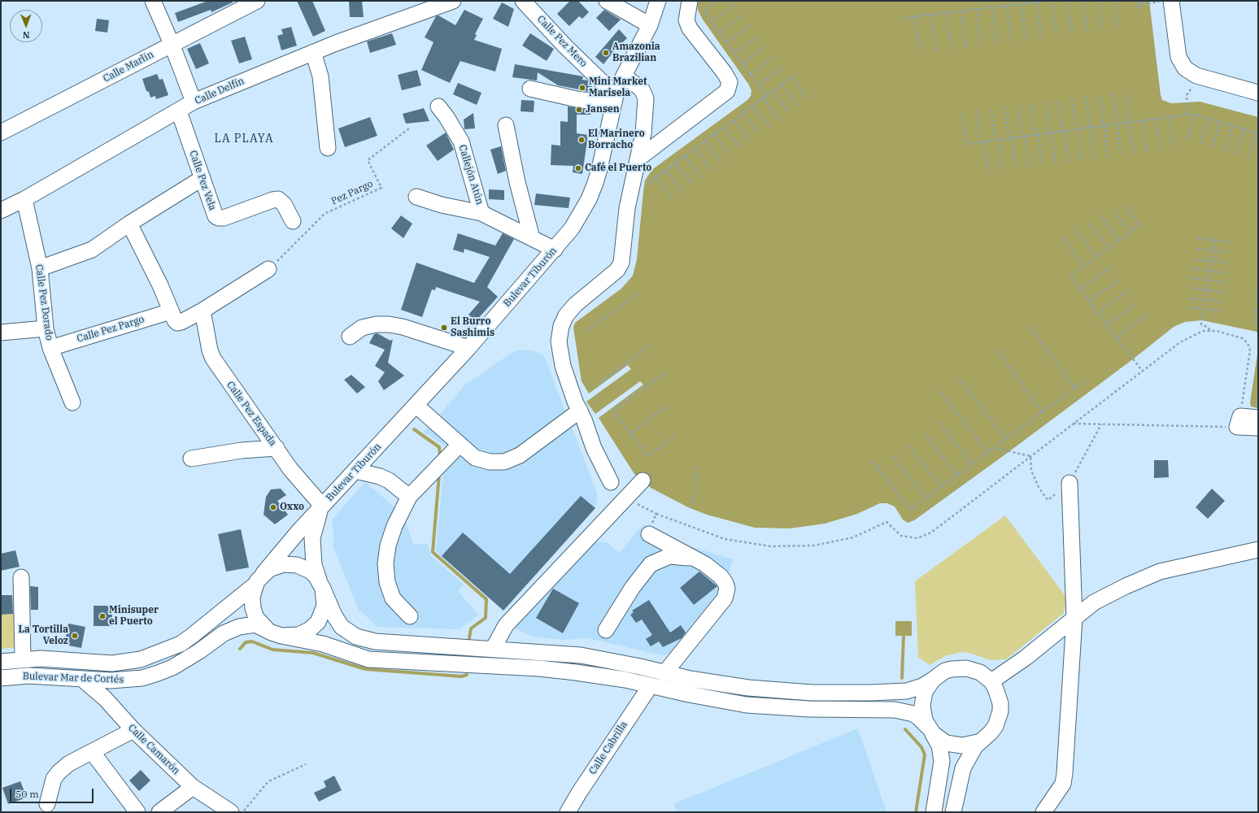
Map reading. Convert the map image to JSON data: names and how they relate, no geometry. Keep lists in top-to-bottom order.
{
  "streets": {
    "street": [
      "Calle Pez Mero",
      "Calle Marlin",
      "Calle Delfín",
      "Callejón Atún",
      "Calle Pez Vela",
      "Bulevar Tiburón",
      "Calle Pez Dorado",
      "Calle Pez Pargo",
      "Calle Pez Espada",
      "Bulevar Mar de Cortés",
      "Calle Cabrilla",
      "Calle Camarón"
    ],
    "path": ["Pez Pargo"]
  },
  "crossings": [
    ["Calle Pez Mero", "Bulevar Tiburón"],
    ["Calle Delfín", "Calle Pez Vela"],
    ["Calle Delfín", "Calle Pez Dorado"],
    ["Callejón Atún", "Bulevar Tiburón"],
    ["Pez Pargo", "Calle Pez Pargo"],
    ["Bulevar Tiburón", "Calle Pez Espada"],
    ["Bulevar Tiburón", "Bulevar Mar de Cortés"],
    ["Calle Pez Dorado", "Calle Pez Pargo"],
    ["Calle Pez Pargo", "Calle Pez Espada"],
    ["Bulevar Mar de Cortés", "Calle Camarón"]
  ],
  "districts": ["LA PLAYA"],
  "places": [
    "Amazonia Brazilian",
    "Mini Market Marisela",
    "Jansen",
    "El Marinero Borracho",
    "Café el Puerto",
    "El Burro Sashimis",
    "Oxxo",
    "Minisuper el Puerto",
    "La Tortilla Veloz"
  ],
  "scale_bar": "50 m",
  "north": "bottom"
}
